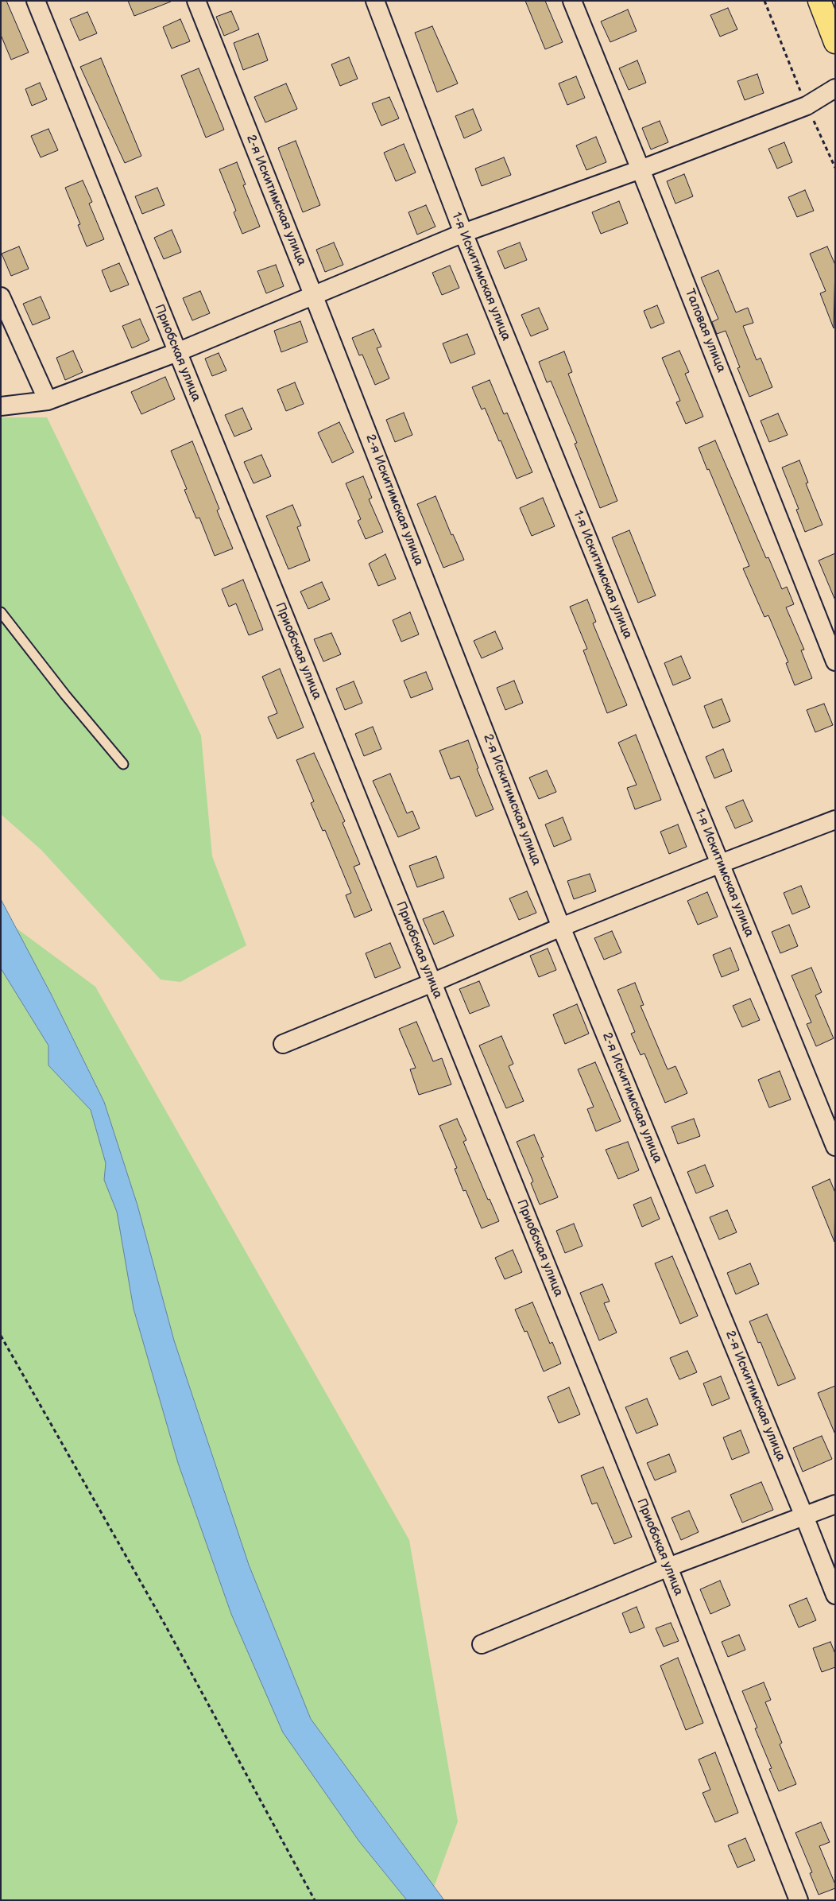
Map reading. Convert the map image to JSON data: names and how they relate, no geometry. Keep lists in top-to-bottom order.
{
  "streets": {
    "street": [
      "2-я Искитимская улица",
      "1-я Искитимская улица",
      "Таловая улица",
      "Приобская улица"
    ]
  }
}
